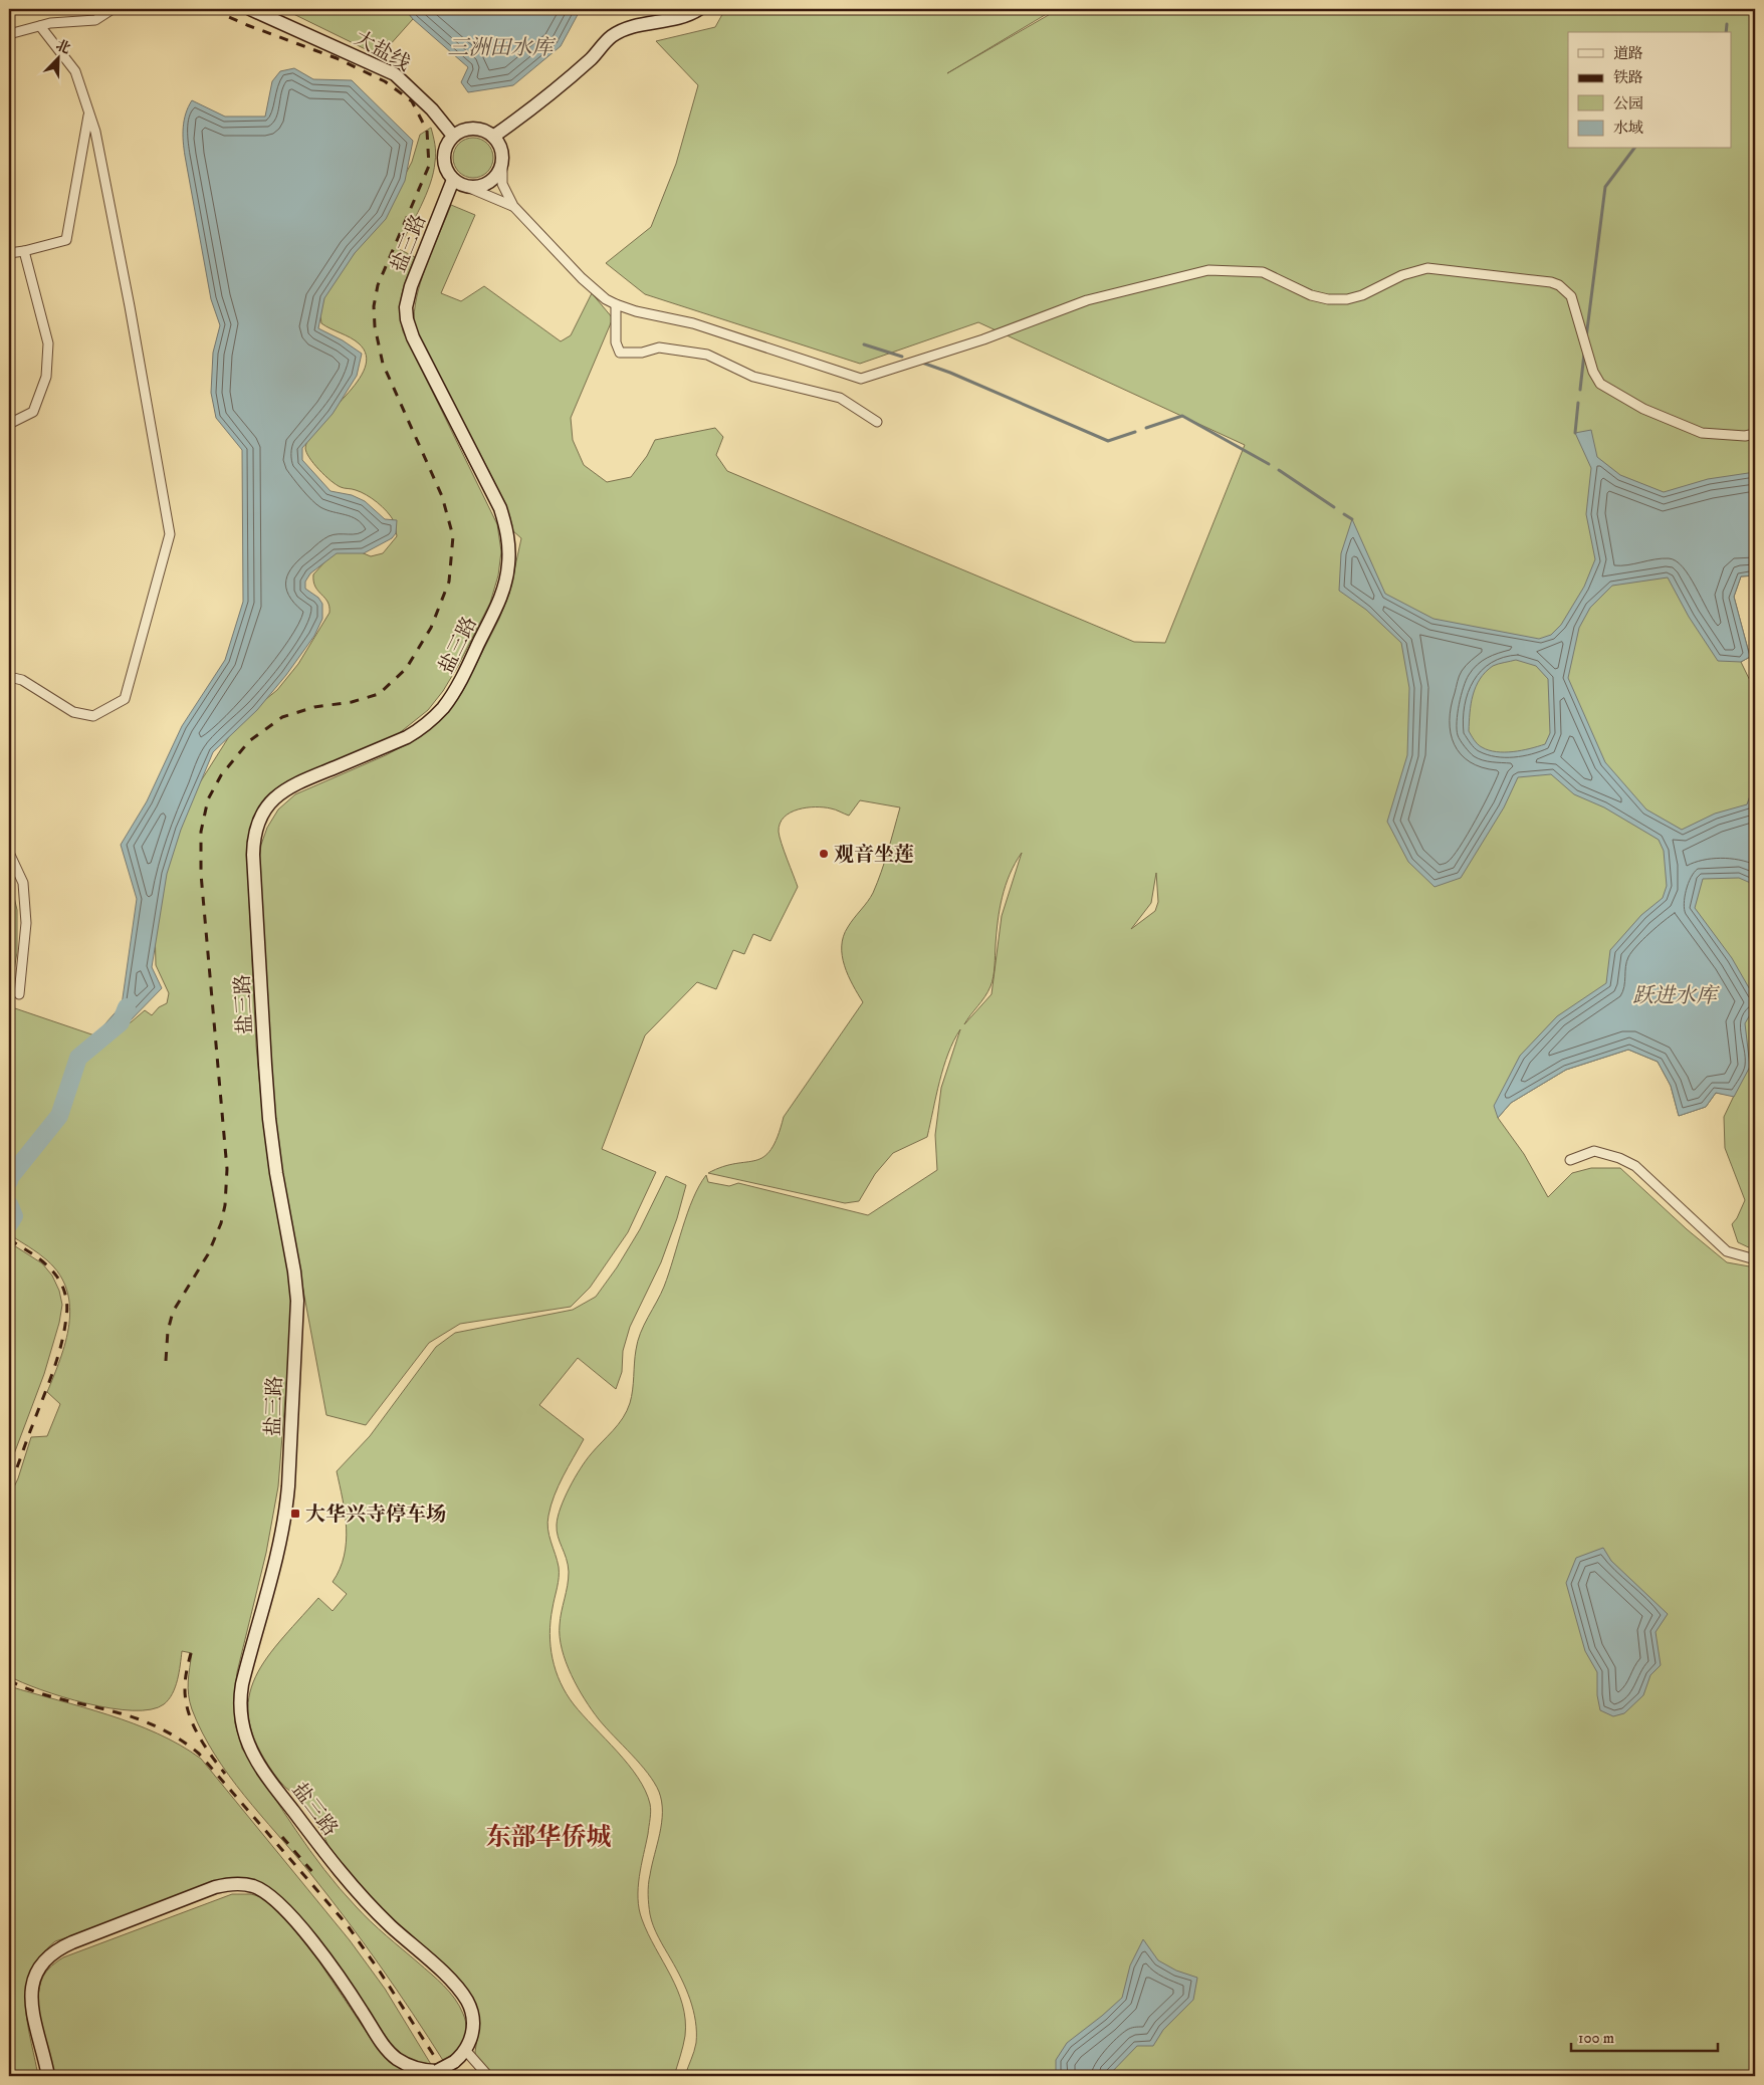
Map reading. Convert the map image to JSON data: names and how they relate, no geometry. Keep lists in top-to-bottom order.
{
  "streets": {
    "main road": ["大盐线", "盐三路"]
  },
  "crossings": [
    ["大盐线", "盐三路"]
  ],
  "districts": ["东部华侨城"],
  "water": ["三洲田水库", "跃进水库"],
  "places": {
    "other": ["观音坐莲"],
    "transit": ["大华兴寺停车场"]
  },
  "legend": [
    "道路",
    "铁路",
    "公园",
    "水域"
  ],
  "scale_bar": "100 m",
  "north": "top right"
}
